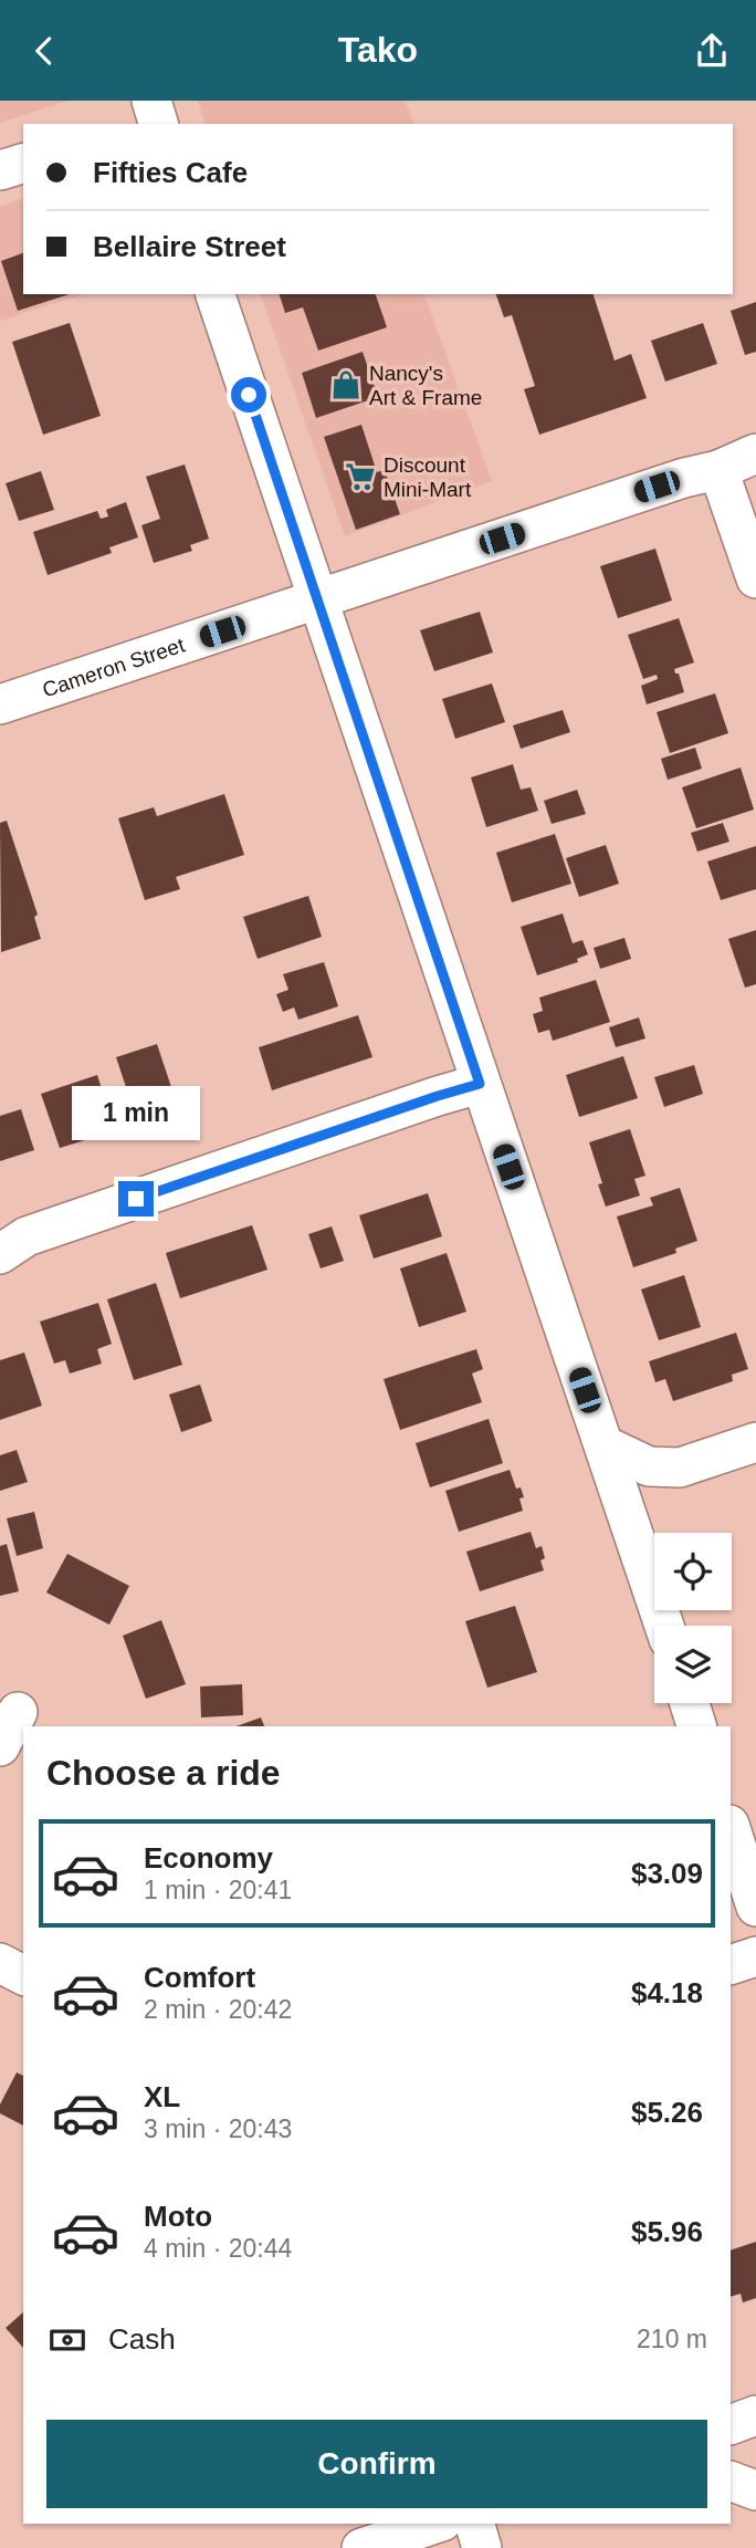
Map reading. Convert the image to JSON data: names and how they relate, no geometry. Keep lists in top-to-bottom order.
{
  "streets": {
    "street": ["Cameron Street"]
  },
  "places": {
    "shop": ["Nancy's Art & Frame"],
    "supermarket": ["Discount Mini-Mart"]
  },
  "page": {
    "header": "Tako",
    "banner": ["Fifties Cafe", "Bellaire Street"],
    "bubble": "1 min",
    "heading": "Choose a ride",
    "list": [
      {
        "name": "Economy",
        "note": "1 min · 20:41",
        "value": "$3.09"
      },
      {
        "name": "Comfort",
        "note": "2 min · 20:42",
        "value": "$4.18"
      },
      {
        "name": "XL",
        "note": "3 min · 20:43",
        "value": "$5.26"
      },
      {
        "name": "Moto",
        "note": "4 min · 20:44",
        "value": "$5.96"
      }
    ],
    "pay": ["Cash", "210 m"],
    "buttons": "Confirm"
  }
}
